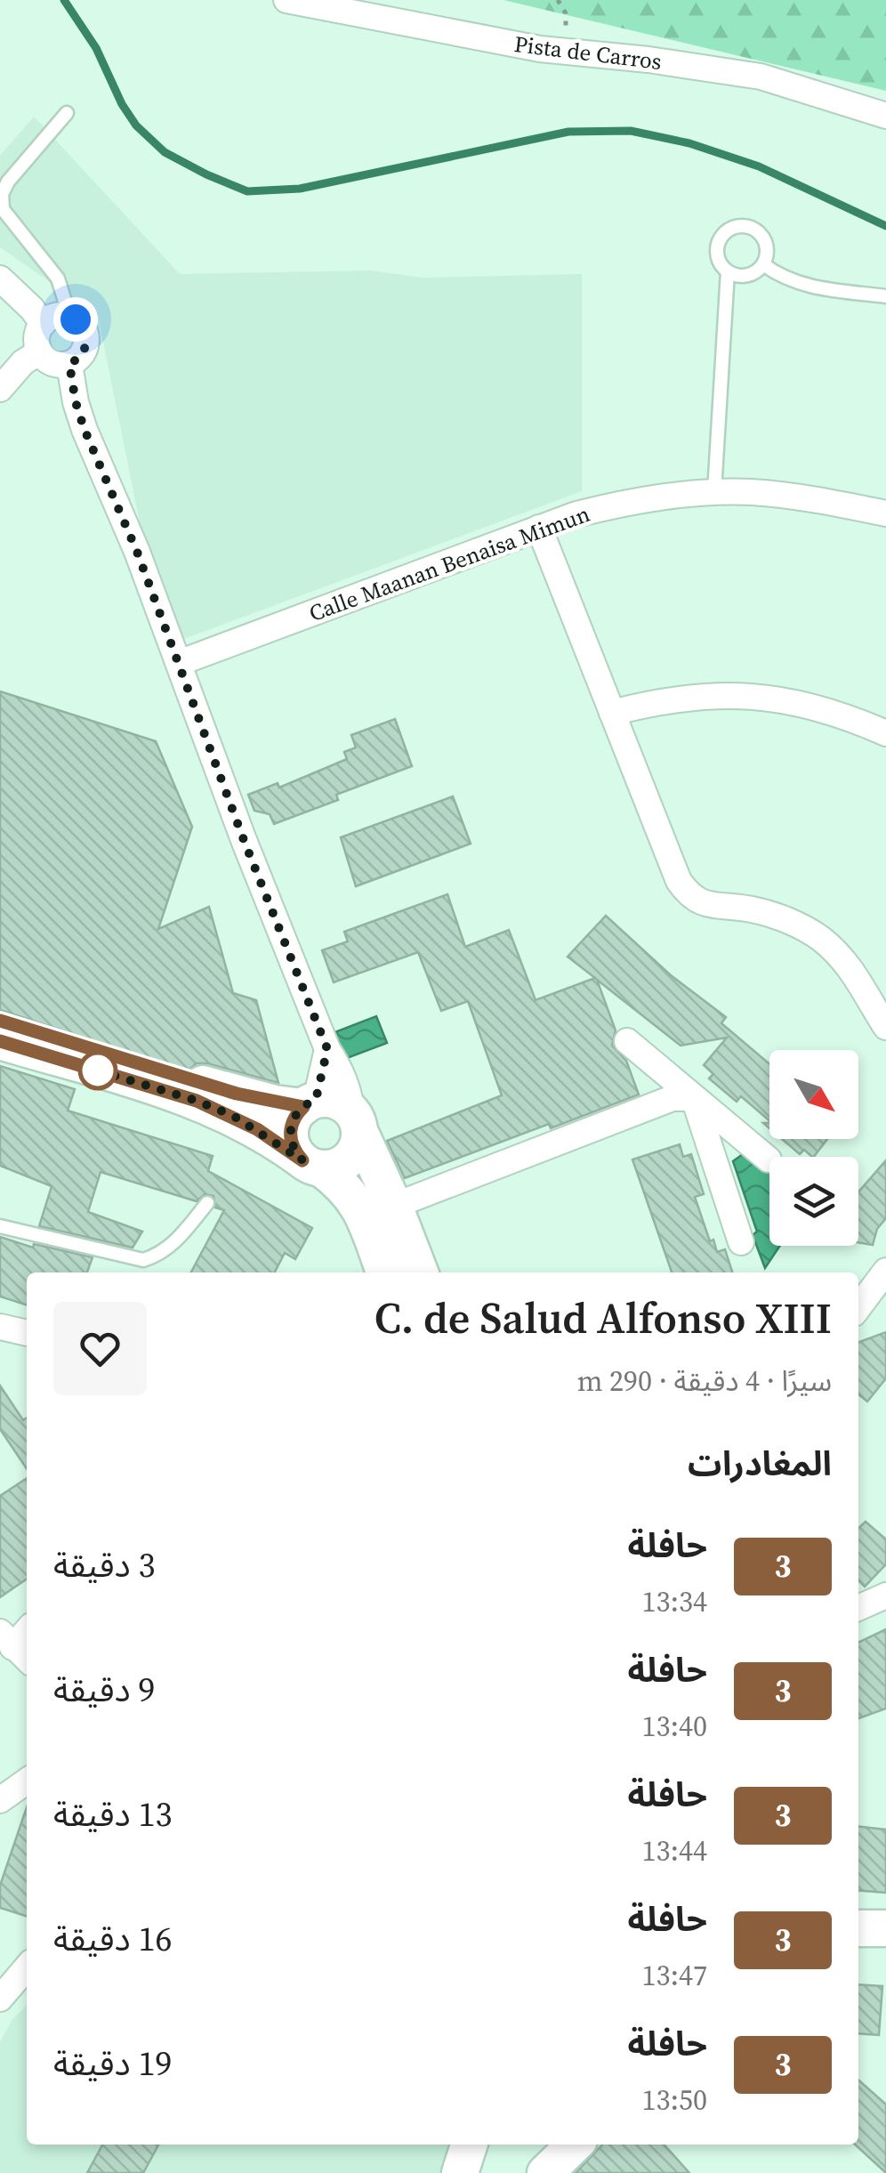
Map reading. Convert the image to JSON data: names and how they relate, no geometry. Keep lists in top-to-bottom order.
{
  "streets": {
    "street": ["Pista de Carros", "Calle Maanan Benaisa Mimun"]
  },
  "lines": ["bus line 3"],
  "north": "bottom right",
  "page": {
    "heading": [
      ["C. de Salud Alfonso XIII", "سيرًا · 4 دقيقة · 290 m"],
      "المغادرات"
    ],
    "list": [
      {
        "mark": "3",
        "name": "حافلة",
        "note": "13:34",
        "value": "3 دقيقة"
      },
      {
        "mark": "3",
        "name": "حافلة",
        "note": "13:40",
        "value": "9 دقيقة"
      },
      {
        "mark": "3",
        "name": "حافلة",
        "note": "13:44",
        "value": "13 دقيقة"
      },
      {
        "mark": "3",
        "name": "حافلة",
        "note": "13:47",
        "value": "16 دقيقة"
      },
      {
        "mark": "3",
        "name": "حافلة",
        "note": "13:50",
        "value": "19 دقيقة"
      }
    ]
  }
}
